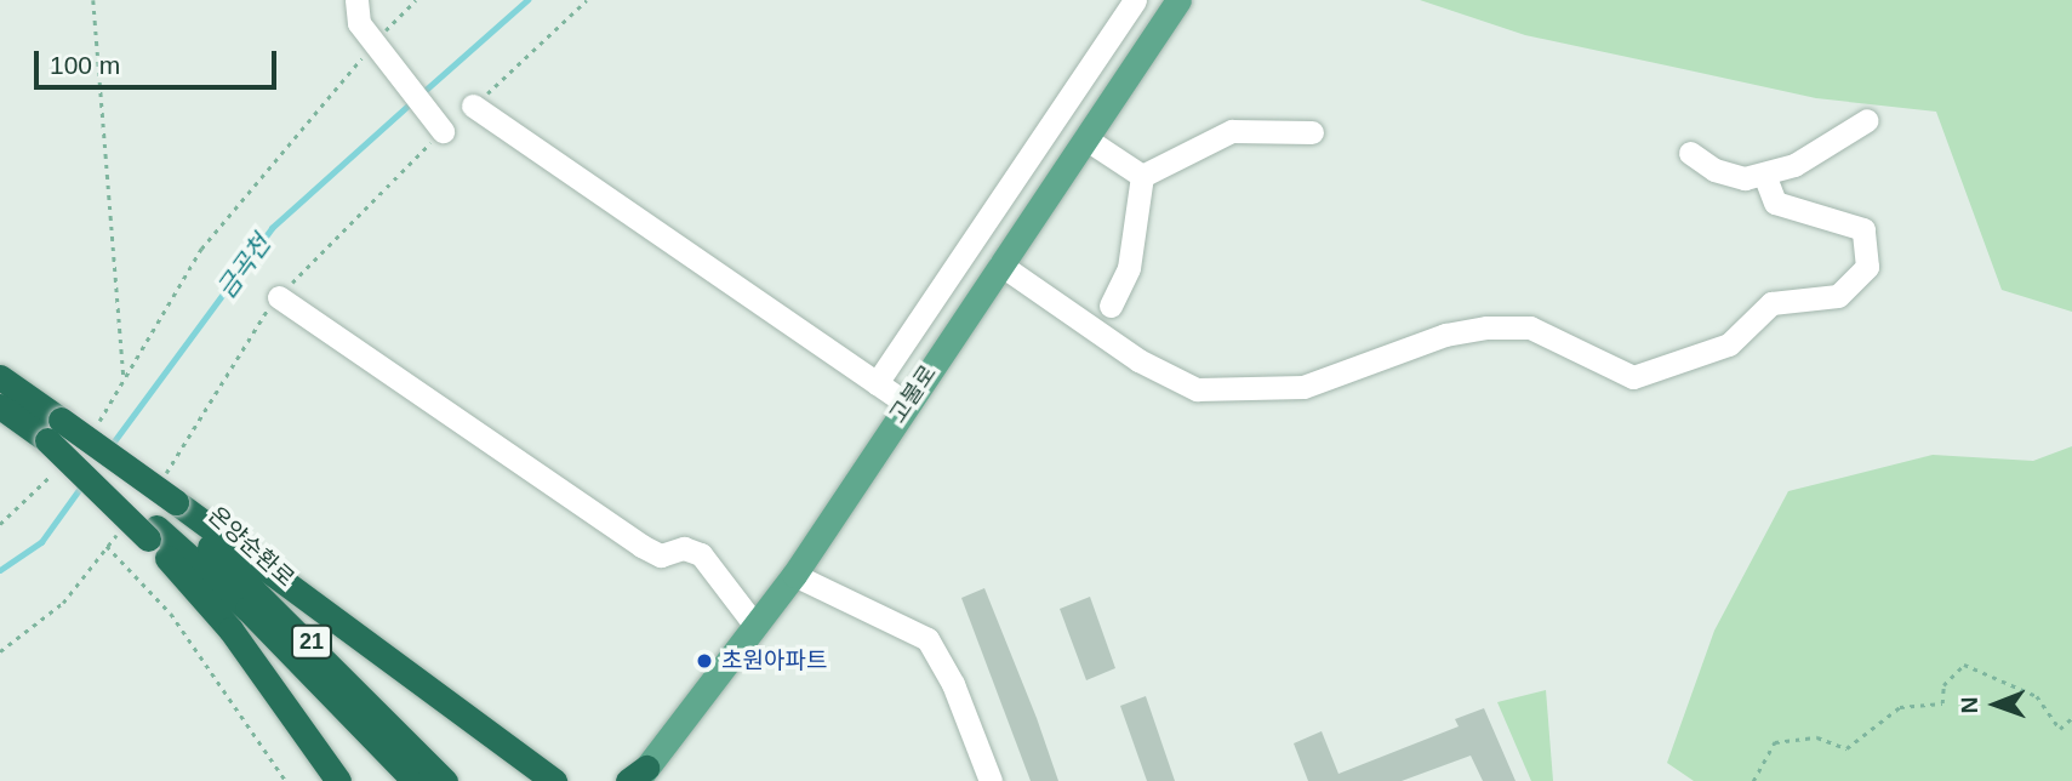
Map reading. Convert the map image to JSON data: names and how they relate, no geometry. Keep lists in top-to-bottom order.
{
  "streets": {
    "highway": ["온양순환로", "21"],
    "main road": ["고불로"]
  },
  "water": ["금곡천"],
  "places": ["초원아파트"],
  "scale_bar": "100 m",
  "north": "left"
}
